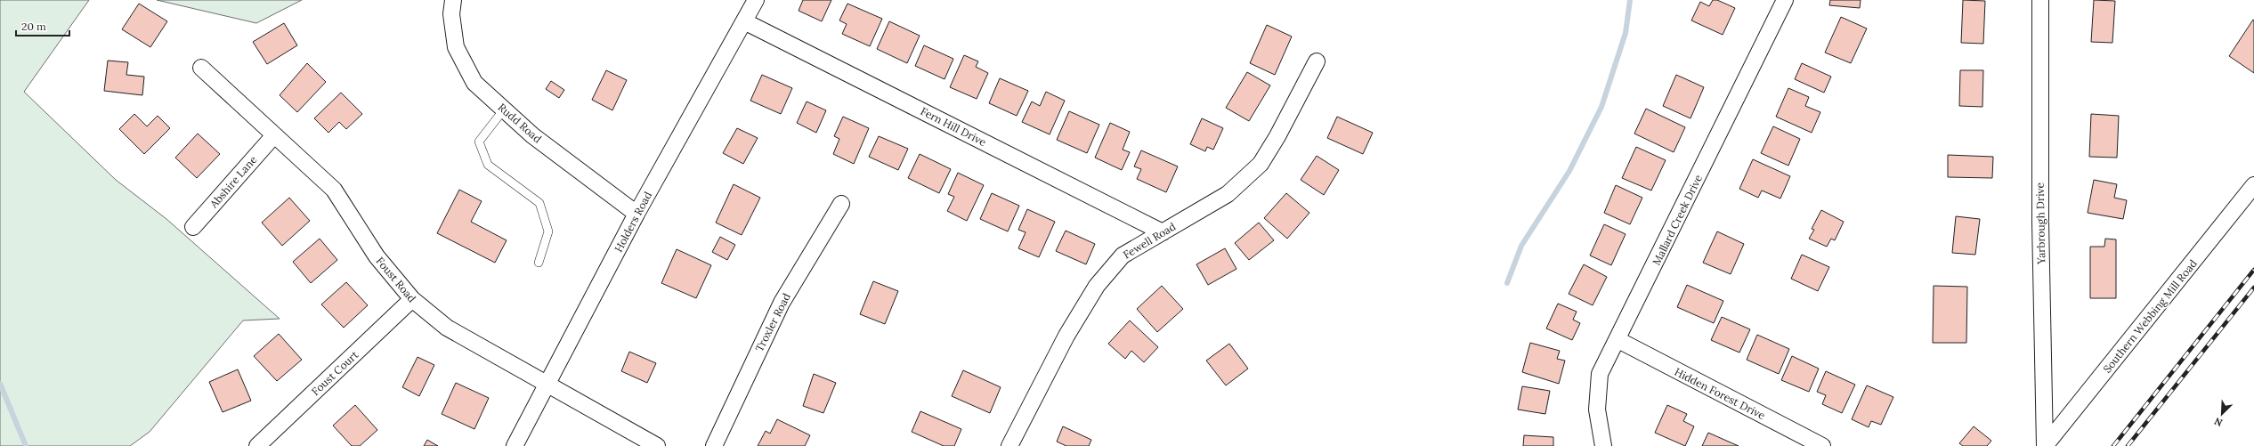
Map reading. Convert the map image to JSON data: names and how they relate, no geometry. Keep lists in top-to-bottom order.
{
  "streets": {
    "street": [
      "Rudd Road",
      "Fern Hill Drive",
      "Abshire Lane",
      "Mallard Creek Drive",
      "Holders Road",
      "Yarbrough Drive",
      "Fewell Road",
      "Foust Road",
      "Southern Webbing Mill Road",
      "Troxler Road",
      "Foust Court",
      "Hidden Forest Drive"
    ]
  },
  "crossings": [
    ["Rudd Road", "Holders Road"],
    ["Fern Hill Drive", "Holders Road"],
    ["Fern Hill Drive", "Fewell Road"],
    ["Abshire Lane", "Foust Road"],
    ["Mallard Creek Drive", "Hidden Forest Drive"],
    ["Holders Road", "Foust Road"],
    ["Yarbrough Drive", "Southern Webbing Mill Road"],
    ["Foust Road", "Foust Court"]
  ],
  "scale_bar": "20 m",
  "north": "bottom left"
}
